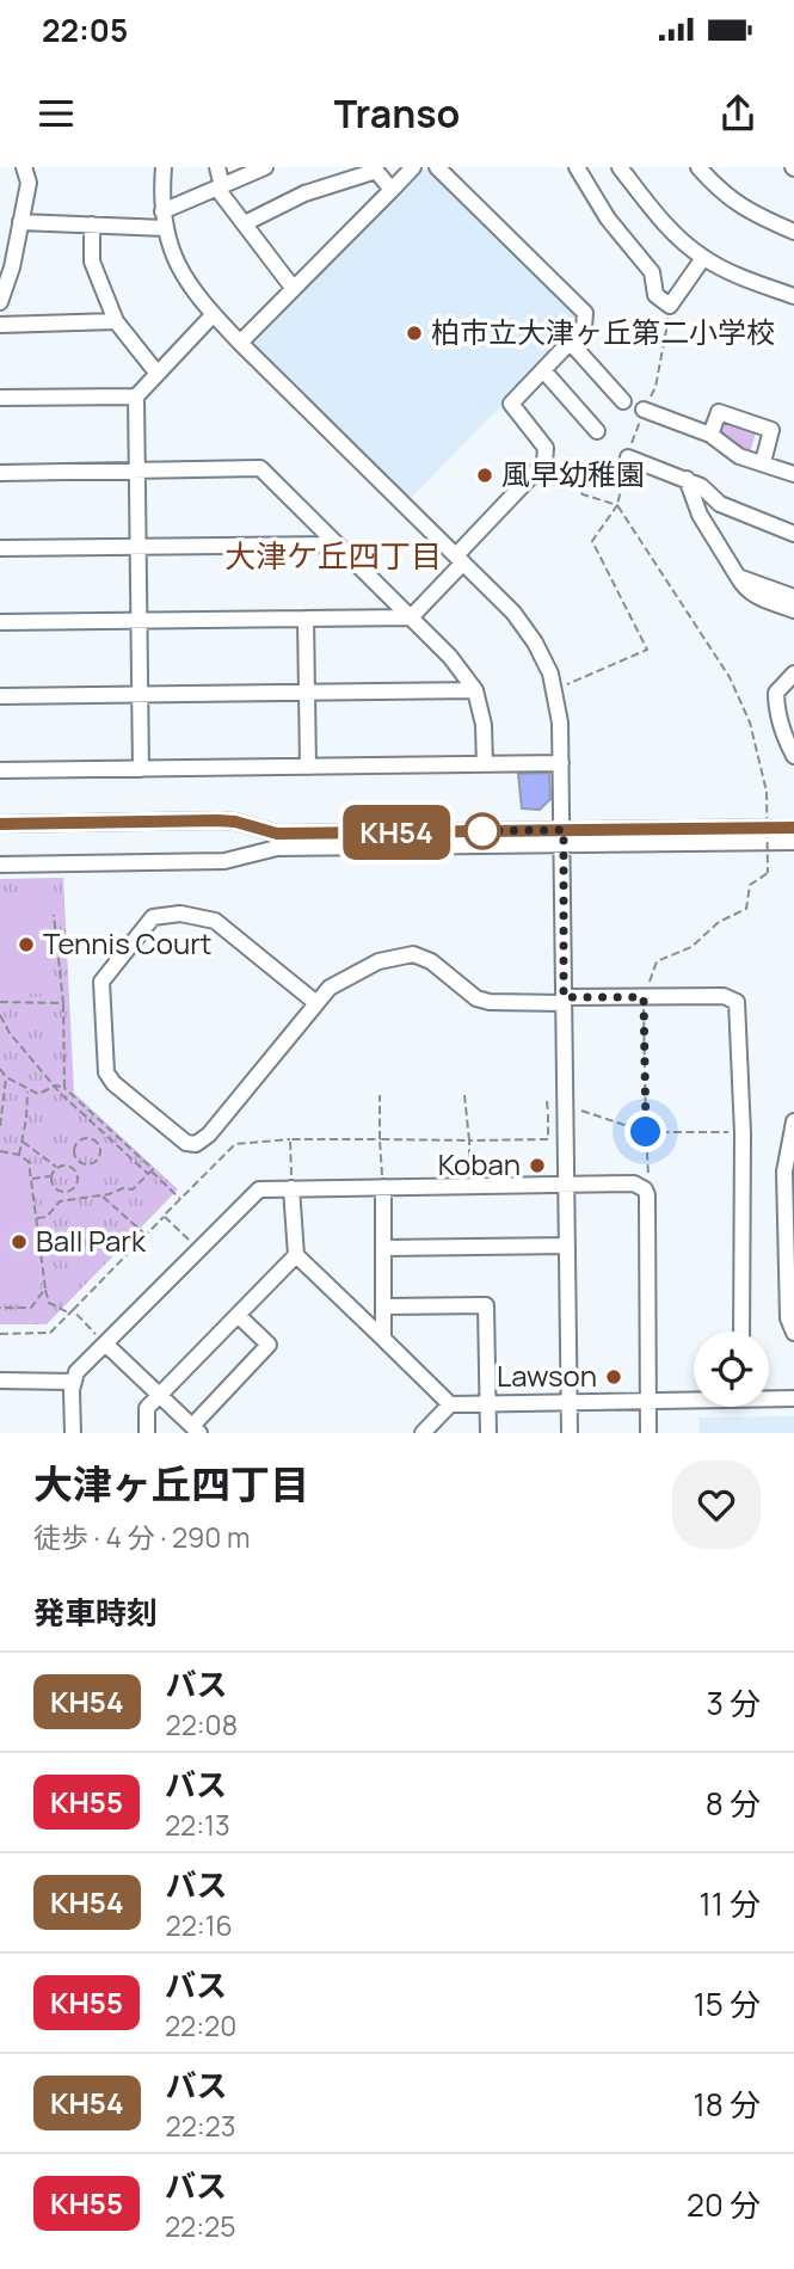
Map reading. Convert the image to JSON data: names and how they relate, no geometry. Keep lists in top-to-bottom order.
{
  "districts": ["大津ケ丘四丁目"],
  "places": [
    "柏市立大津ヶ丘第二小学校",
    "風早幼稚園",
    "Tennis Court",
    "Koban",
    "Ball Park",
    "Lawson"
  ],
  "lines": ["bus line KH54"],
  "page": {
    "status": "22:05",
    "header": "Transo",
    "on_map": "KH54",
    "heading": [
      ["大津ヶ丘四丁目", "徒歩 · 4 分 · 290 m"],
      "発車時刻"
    ],
    "list": [
      {
        "mark": "KH54",
        "name": "バス",
        "note": "22:08",
        "value": "3 分"
      },
      {
        "mark": "KH55",
        "name": "バス",
        "note": "22:13",
        "value": "8 分"
      },
      {
        "mark": "KH54",
        "name": "バス",
        "note": "22:16",
        "value": "11 分"
      },
      {
        "mark": "KH55",
        "name": "バス",
        "note": "22:20",
        "value": "15 分"
      },
      {
        "mark": "KH54",
        "name": "バス",
        "note": "22:23",
        "value": "18 分"
      },
      {
        "mark": "KH55",
        "name": "バス",
        "note": "22:25",
        "value": "20 分"
      }
    ]
  }
}
